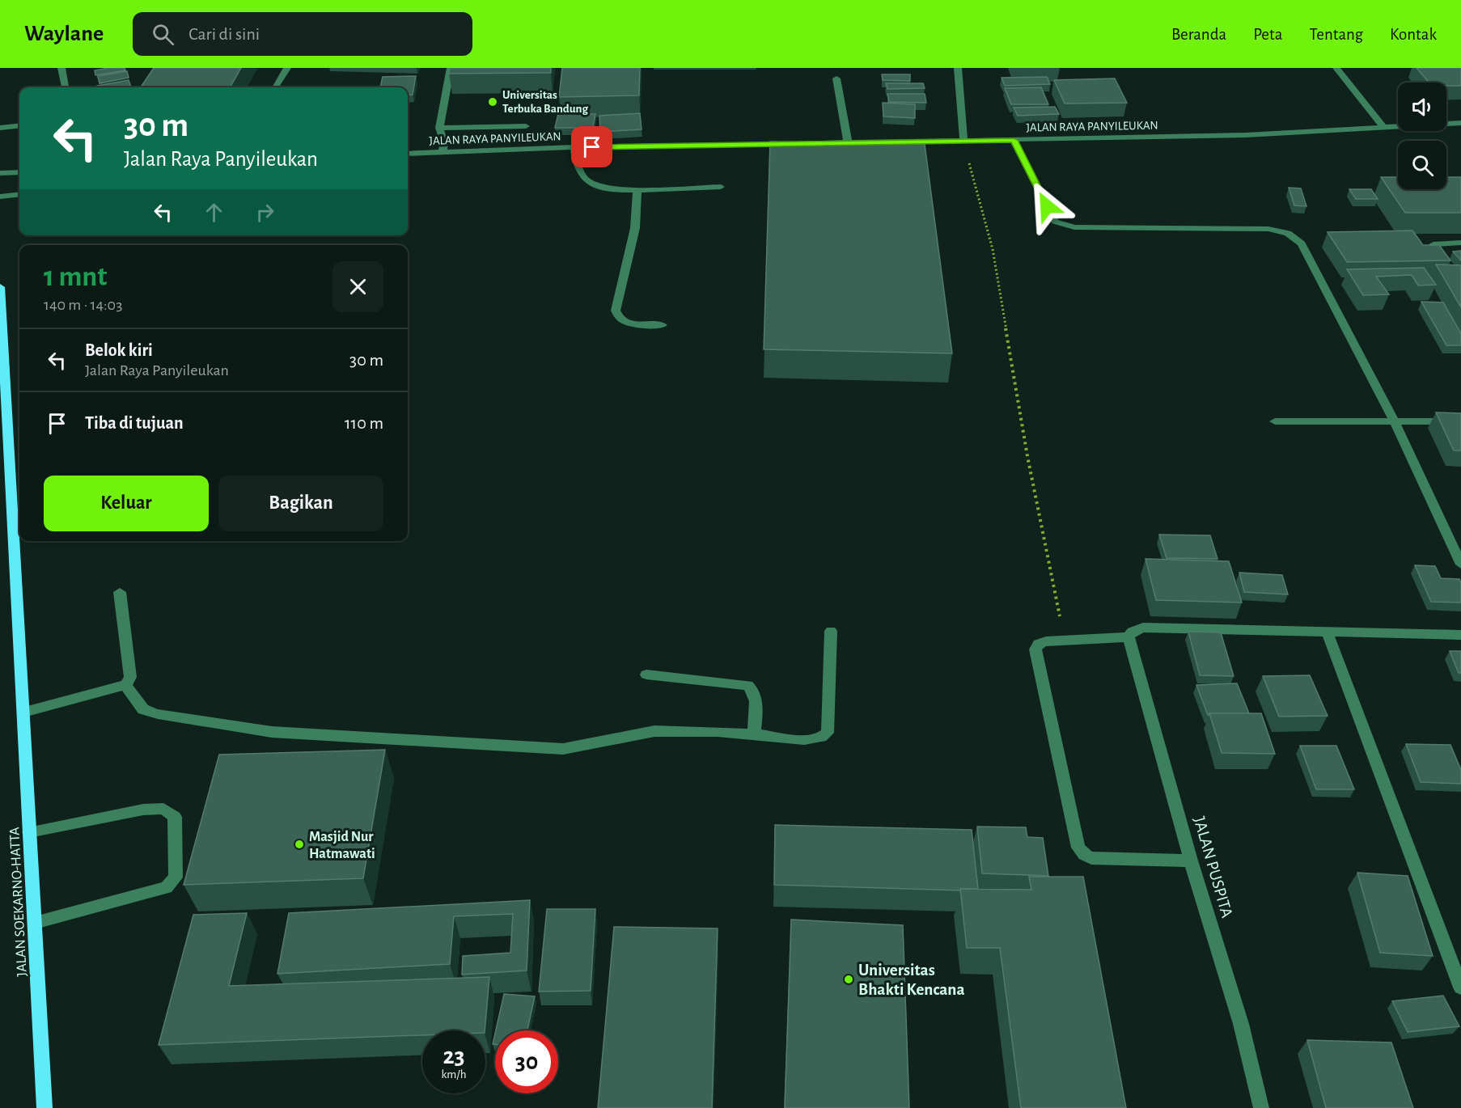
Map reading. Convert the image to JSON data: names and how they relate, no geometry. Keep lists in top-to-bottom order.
{
  "streets": {
    "main road": ["JALAN SOEKARNO-HATTA"],
    "street": ["JALAN RAYA PANYILEUKAN", "JALAN PUSPITA"]
  },
  "places": ["Universitas Terbuka Bandung", "Masjid Nur Hatmawati", "Universitas Bhakti Kencana"],
  "page": {
    "header": "Waylane",
    "search": "Cari di sini",
    "nav": [
      "Beranda",
      "Peta",
      "Tentang",
      "Kontak"
    ],
    "turn": ["30 m", "Jalan Raya Panyileukan"],
    "heading": ["1 mnt", "140 m · 14:03"],
    "list": [
      {
        "name": "Belok kiri",
        "note": "Jalan Raya Panyileukan",
        "value": "30 m"
      },
      {
        "name": "Tiba di tujuan",
        "value": "110 m"
      }
    ],
    "buttons": ["Keluar", "Bagikan"],
    "speed": "23 km/h",
    "limit": "30"
  }
}
